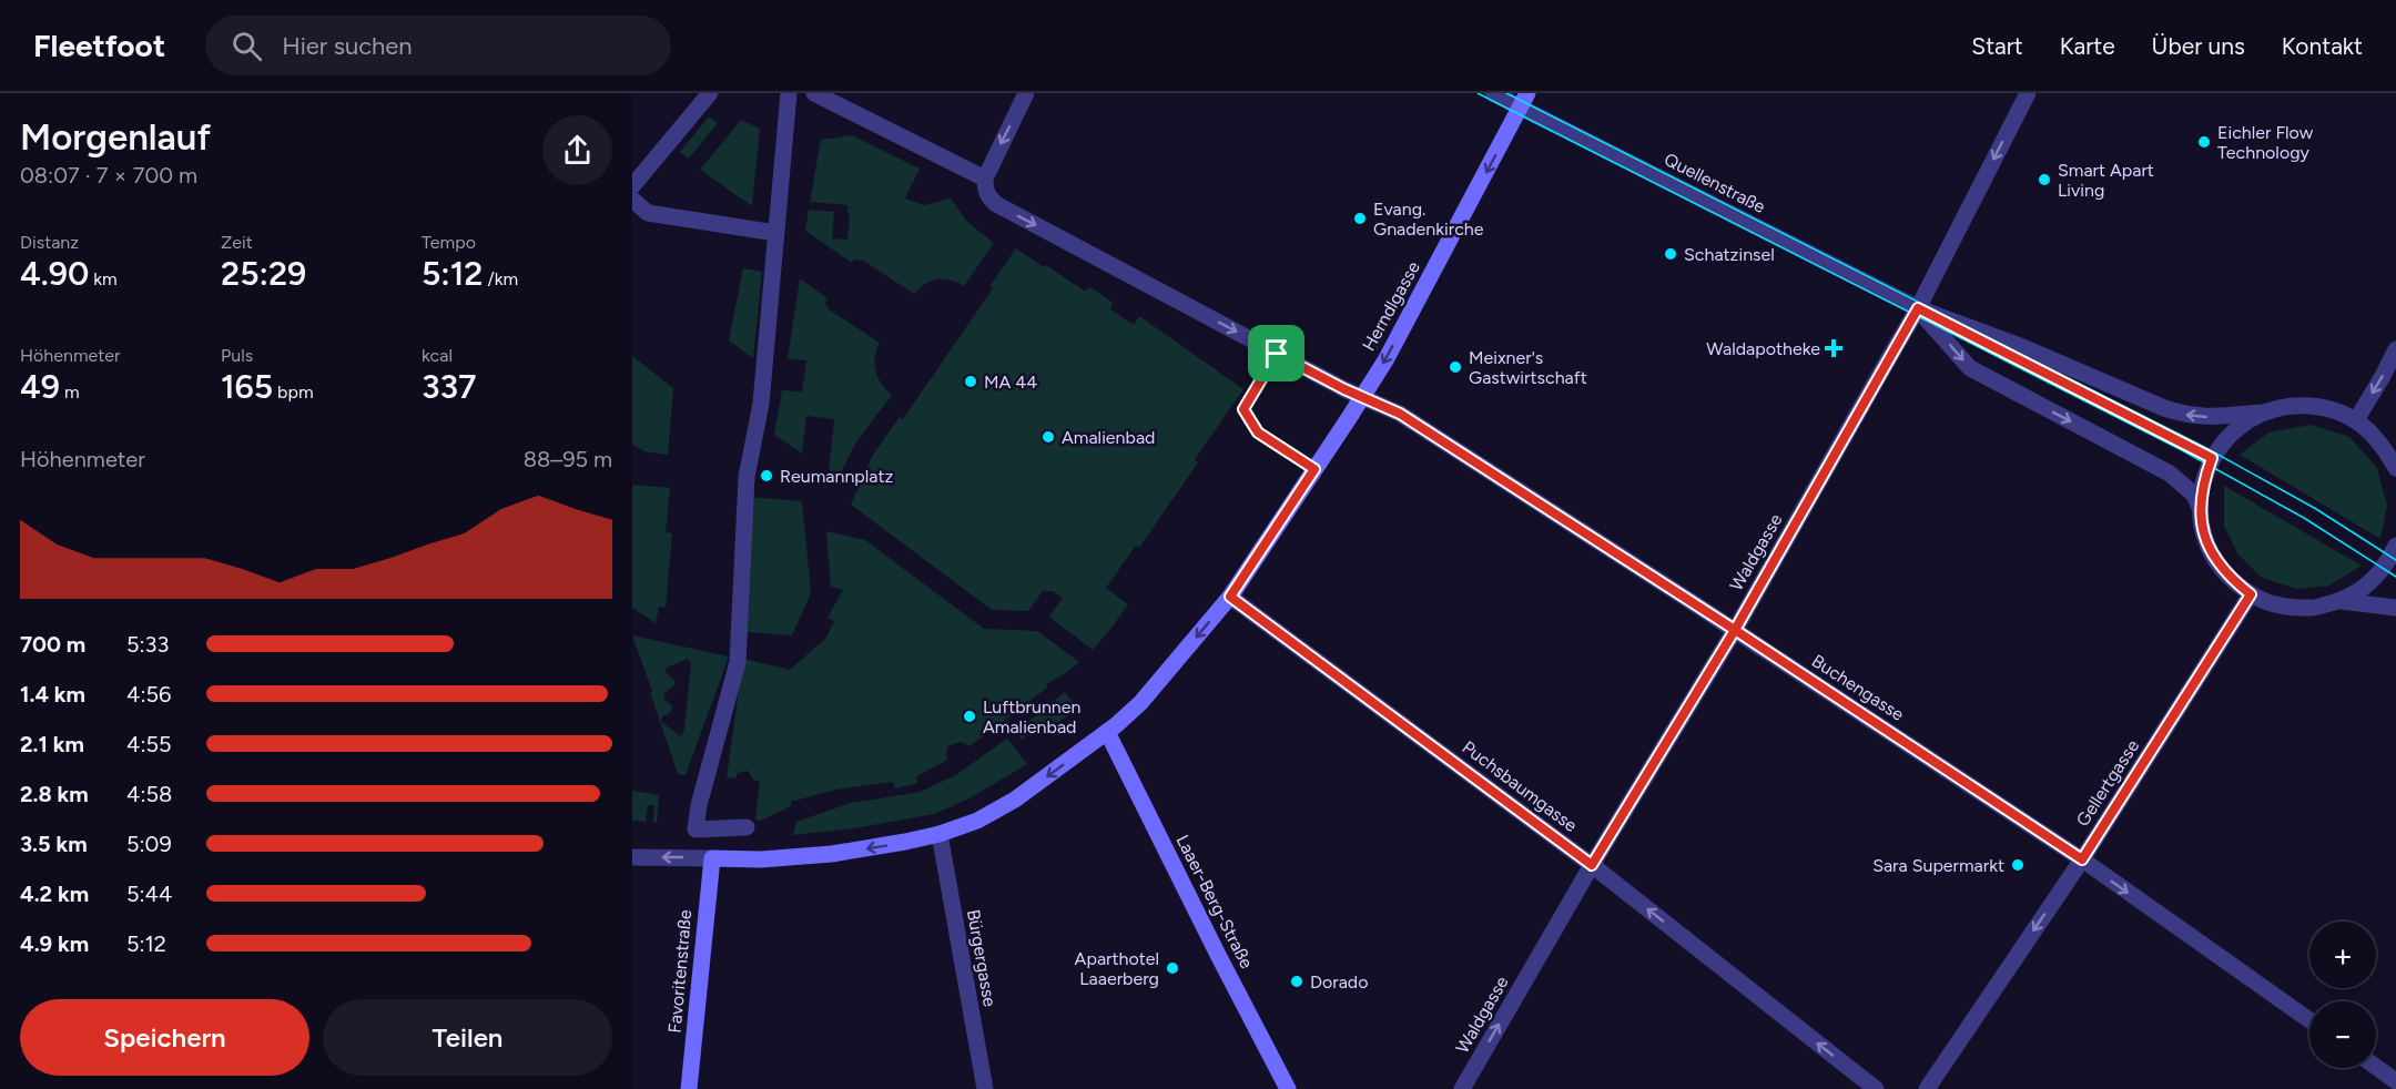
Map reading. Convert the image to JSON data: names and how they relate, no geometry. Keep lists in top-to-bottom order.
{
  "streets": {
    "main road": ["Herndlgasse", "Laaer-Berg-Straße", "Favoritenstraße"],
    "street": [
      "Quellenstraße",
      "Waldgasse",
      "Buchengasse",
      "Gellertgasse",
      "Puchsbaumgasse",
      "Bürgergasse"
    ]
  },
  "crossings": [
    ["Quellenstraße", "Herndlgasse"],
    ["Quellenstraße", "Waldgasse"],
    ["Herndlgasse", "Buchengasse"],
    ["Waldgasse", "Buchengasse"],
    ["Waldgasse", "Puchsbaumgasse"],
    ["Buchengasse", "Gellertgasse"]
  ],
  "one_way": ["Herndlgasse", "Gellertgasse", "Puchsbaumgasse"],
  "places": {
    "other": [
      "Eichler Flow Technology",
      "Smart Apart Living",
      "Evang. Gnadenkirche",
      "Schatzinsel",
      "Meixner's Gastwirtschaft",
      "MA 44",
      "Amalienbad",
      "Reumannplatz",
      "Luftbrunnen Amalienbad",
      "Sara Supermarkt",
      "Aparthotel Laaerberg",
      "Dorado"
    ],
    "health": ["Waldapotheke"]
  },
  "page": {
    "header": "Fleetfoot",
    "search": "Hier suchen",
    "nav": [
      "Start",
      "Karte",
      "Über uns",
      "Kontakt"
    ],
    "heading": ["Morgenlauf", "08:07 · 7 × 700 m"],
    "stats": [
      ["Distanz", "4.90 km"],
      ["Zeit", "25:29"],
      ["Tempo", "5:12 /km"],
      ["Höhenmeter", "49 m"],
      ["Puls", "165 bpm"],
      ["kcal", "337"]
    ],
    "chart": ["Höhenmeter", "88–95 m"],
    "list": [
      {
        "name": "700 m",
        "note": "5:33"
      },
      {
        "name": "1.4 km",
        "note": "4:56"
      },
      {
        "name": "2.1 km",
        "note": "4:55"
      },
      {
        "name": "2.8 km",
        "note": "4:58"
      },
      {
        "name": "3.5 km",
        "note": "5:09"
      },
      {
        "name": "4.2 km",
        "note": "5:44"
      },
      {
        "name": "4.9 km",
        "note": "5:12"
      }
    ],
    "map_buttons": ["+", "−"],
    "buttons": ["Speichern", "Teilen"]
  }
}
